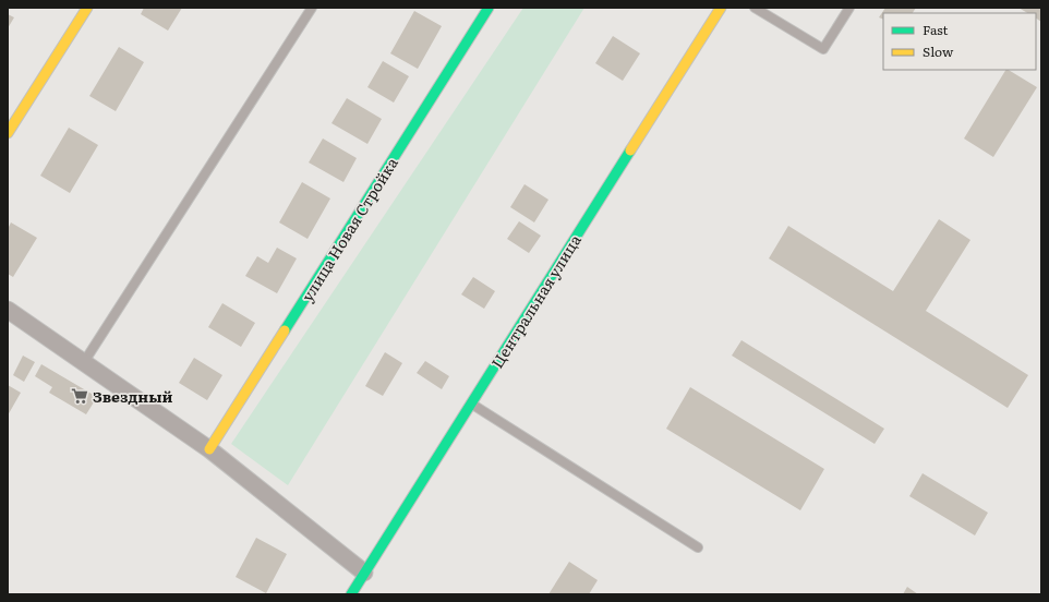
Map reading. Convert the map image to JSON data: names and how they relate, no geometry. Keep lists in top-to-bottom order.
{
  "streets": {
    "street": ["улица Новая Стройка", "Центральная улица"]
  },
  "places": {
    "supermarket": ["Звездный"]
  },
  "legend": ["Fast", "Slow"]
}
